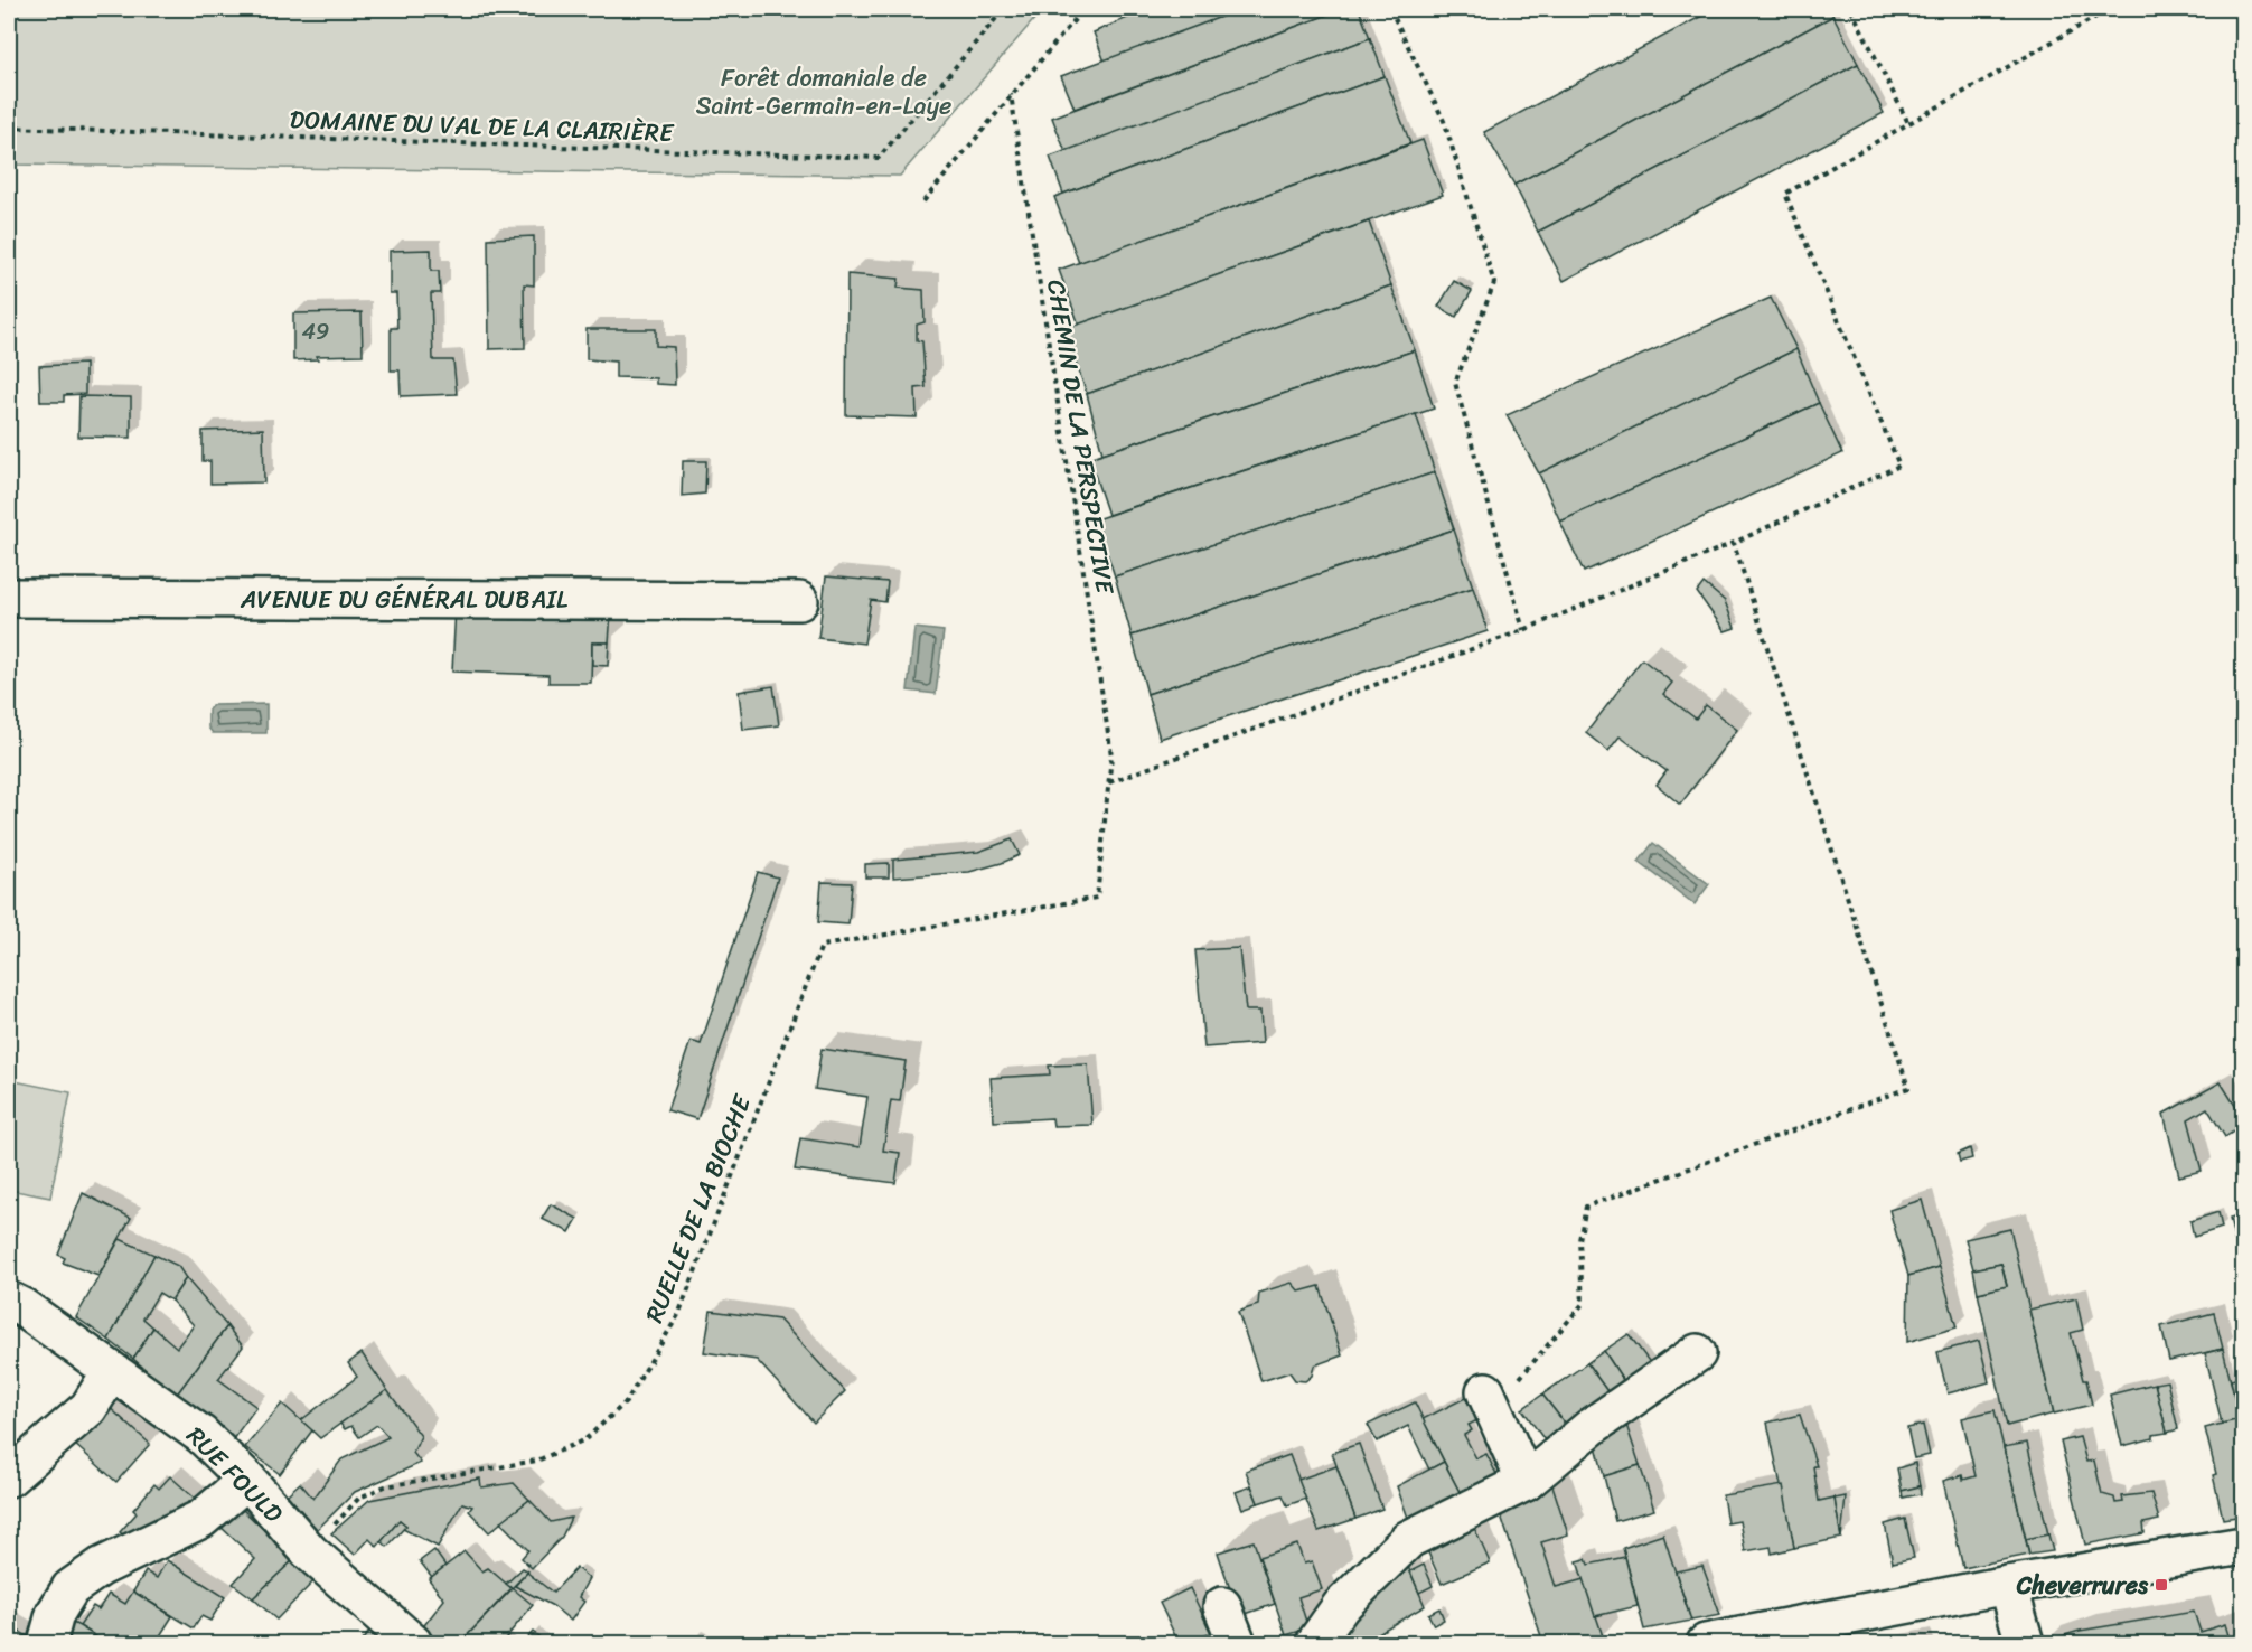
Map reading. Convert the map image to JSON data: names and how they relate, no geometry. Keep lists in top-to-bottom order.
{
  "streets": {
    "street": ["AVENUE DU GÉNÉRAL DUBAIL", "RUE FOULD"],
    "path": ["DOMAINE DU VAL DE LA CLAIRIÈRE", "CHEMIN DE LA PERSPECTIVE", "RUELLE DE LA BIOCHE"]
  },
  "crossings": [
    ["CHEMIN DE LA PERSPECTIVE", "RUELLE DE LA BIOCHE"],
    ["RUELLE DE LA BIOCHE", "RUE FOULD"]
  ],
  "parks": ["Forêt domaniale de Saint-Germain-en-Laye"],
  "places": {
    "transit": ["Cheverrures"]
  },
  "house_numbers": ["49"]
}
